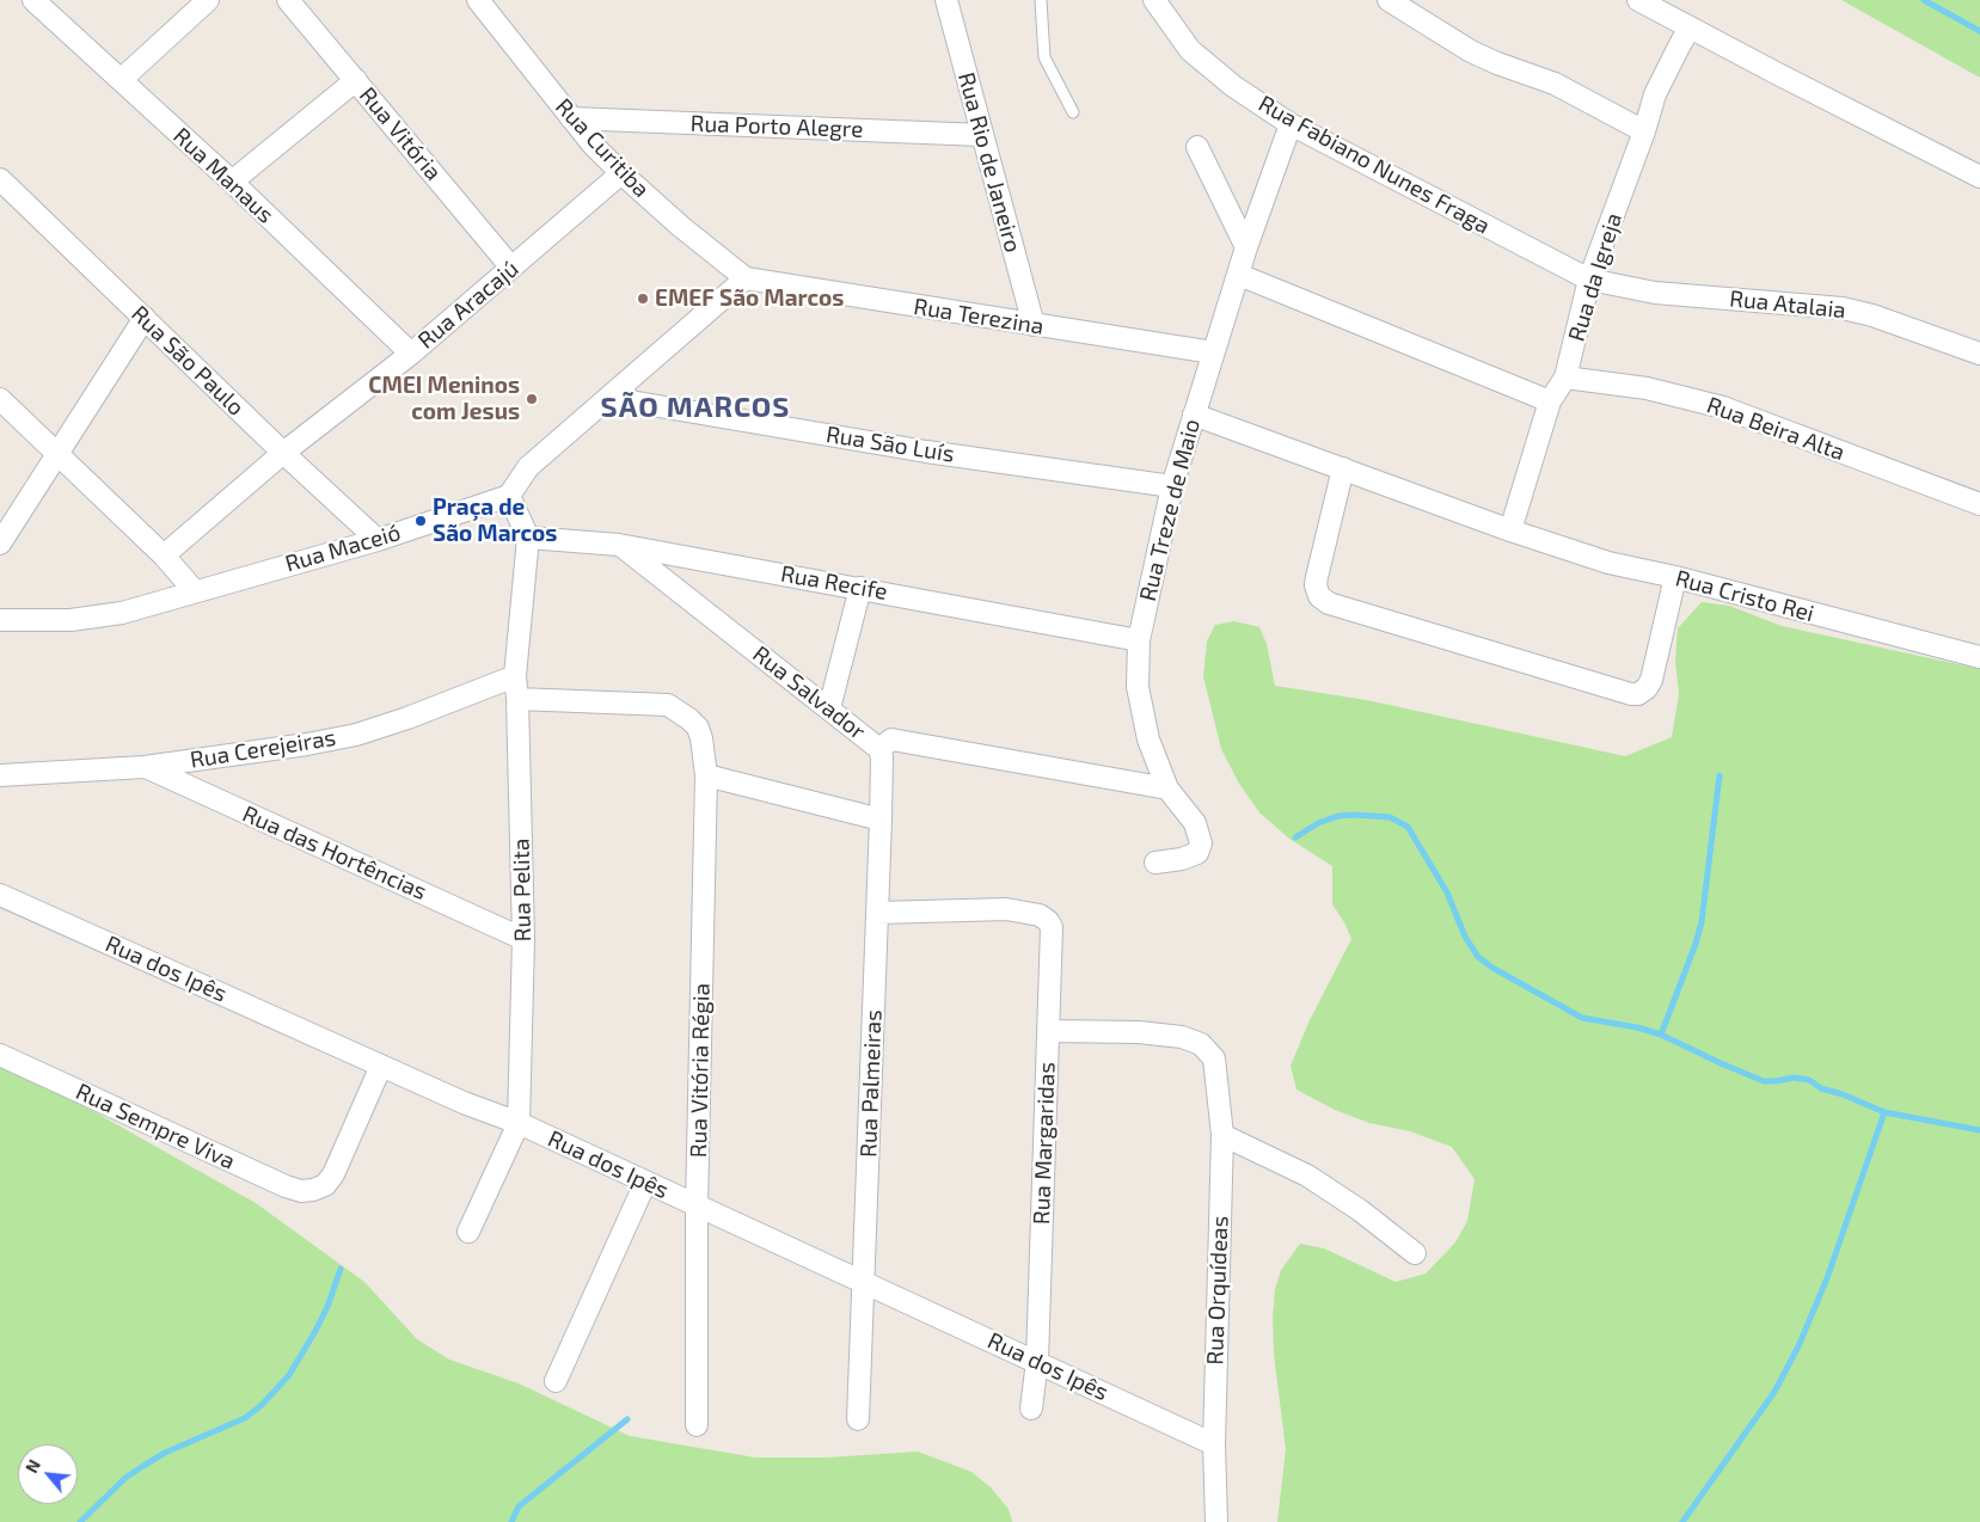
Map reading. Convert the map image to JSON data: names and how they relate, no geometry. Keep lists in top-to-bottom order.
{
  "streets": {
    "street": [
      "Rua Porto Alegre",
      "Rua Vitória",
      "Rua Curitiba",
      "Rua Rio de Janeiro",
      "Rua Fabiano Nunes Fraga",
      "Rua Manaus",
      "Rua da Igreja",
      "Rua Aracajú",
      "Rua Atalaia",
      "Rua Terezina",
      "Rua São Paulo",
      "Rua Beira Alta",
      "Rua São Luís",
      "Rua Treze de Maio",
      "Rua Maceió",
      "Rua Recife",
      "Rua Cristo Rei",
      "Rua Salvador",
      "Rua Cerejeiras",
      "Rua das Hortências",
      "Rua Pelita",
      "Rua dos Ipês",
      "Rua Vitória Régia",
      "Rua Palmeiras",
      "Rua Sempre Viva",
      "Rua Margaridas",
      "Rua Orquídeas"
    ]
  },
  "crossings": [
    ["Rua Porto Alegre", "Rua Curitiba"],
    ["Rua Porto Alegre", "Rua Rio de Janeiro"],
    ["Rua Vitória", "Rua Aracajú"],
    ["Rua Curitiba", "Rua Aracajú"],
    ["Rua Curitiba", "Rua Terezina"],
    ["Rua Rio de Janeiro", "Rua Terezina"],
    ["Rua Fabiano Nunes Fraga", "Rua da Igreja"],
    ["Rua Fabiano Nunes Fraga", "Rua Atalaia"],
    ["Rua Fabiano Nunes Fraga", "Rua Treze de Maio"],
    ["Rua Manaus", "Rua Aracajú"],
    ["Rua da Igreja", "Rua Atalaia"],
    ["Rua da Igreja", "Rua Beira Alta"],
    ["Rua da Igreja", "Rua Cristo Rei"],
    ["Rua Aracajú", "Rua São Paulo"],
    ["Rua Terezina", "Rua Treze de Maio"],
    ["Rua São Paulo", "Rua Maceió"],
    ["Rua São Luís", "Rua Treze de Maio"],
    ["Rua Treze de Maio", "Rua Recife"],
    ["Rua Treze de Maio", "Rua Cristo Rei"],
    ["Rua Treze de Maio", "Rua Salvador"],
    ["Rua Recife", "Rua Salvador"],
    ["Rua Recife", "Rua Pelita"],
    ["Rua Salvador", "Rua Palmeiras"],
    ["Rua Cerejeiras", "Rua das Hortências"],
    ["Rua Cerejeiras", "Rua Pelita"],
    ["Rua das Hortências", "Rua Pelita"],
    ["Rua Pelita", "Rua dos Ipês"],
    ["Rua Pelita", "Rua Vitória Régia"],
    ["Rua dos Ipês", "Rua Vitória Régia"],
    ["Rua dos Ipês", "Rua Palmeiras"],
    ["Rua dos Ipês", "Rua Sempre Viva"],
    ["Rua dos Ipês", "Rua Margaridas"],
    ["Rua dos Ipês", "Rua Orquídeas"],
    ["Rua Palmeiras", "Rua Margaridas"],
    ["Rua Margaridas", "Rua Orquídeas"]
  ],
  "districts": ["SÃO MARCOS"],
  "places": ["EMEF São Marcos", "CMEI Meninos com Jesus", "Praça de São Marcos"],
  "north": "top left"
}
